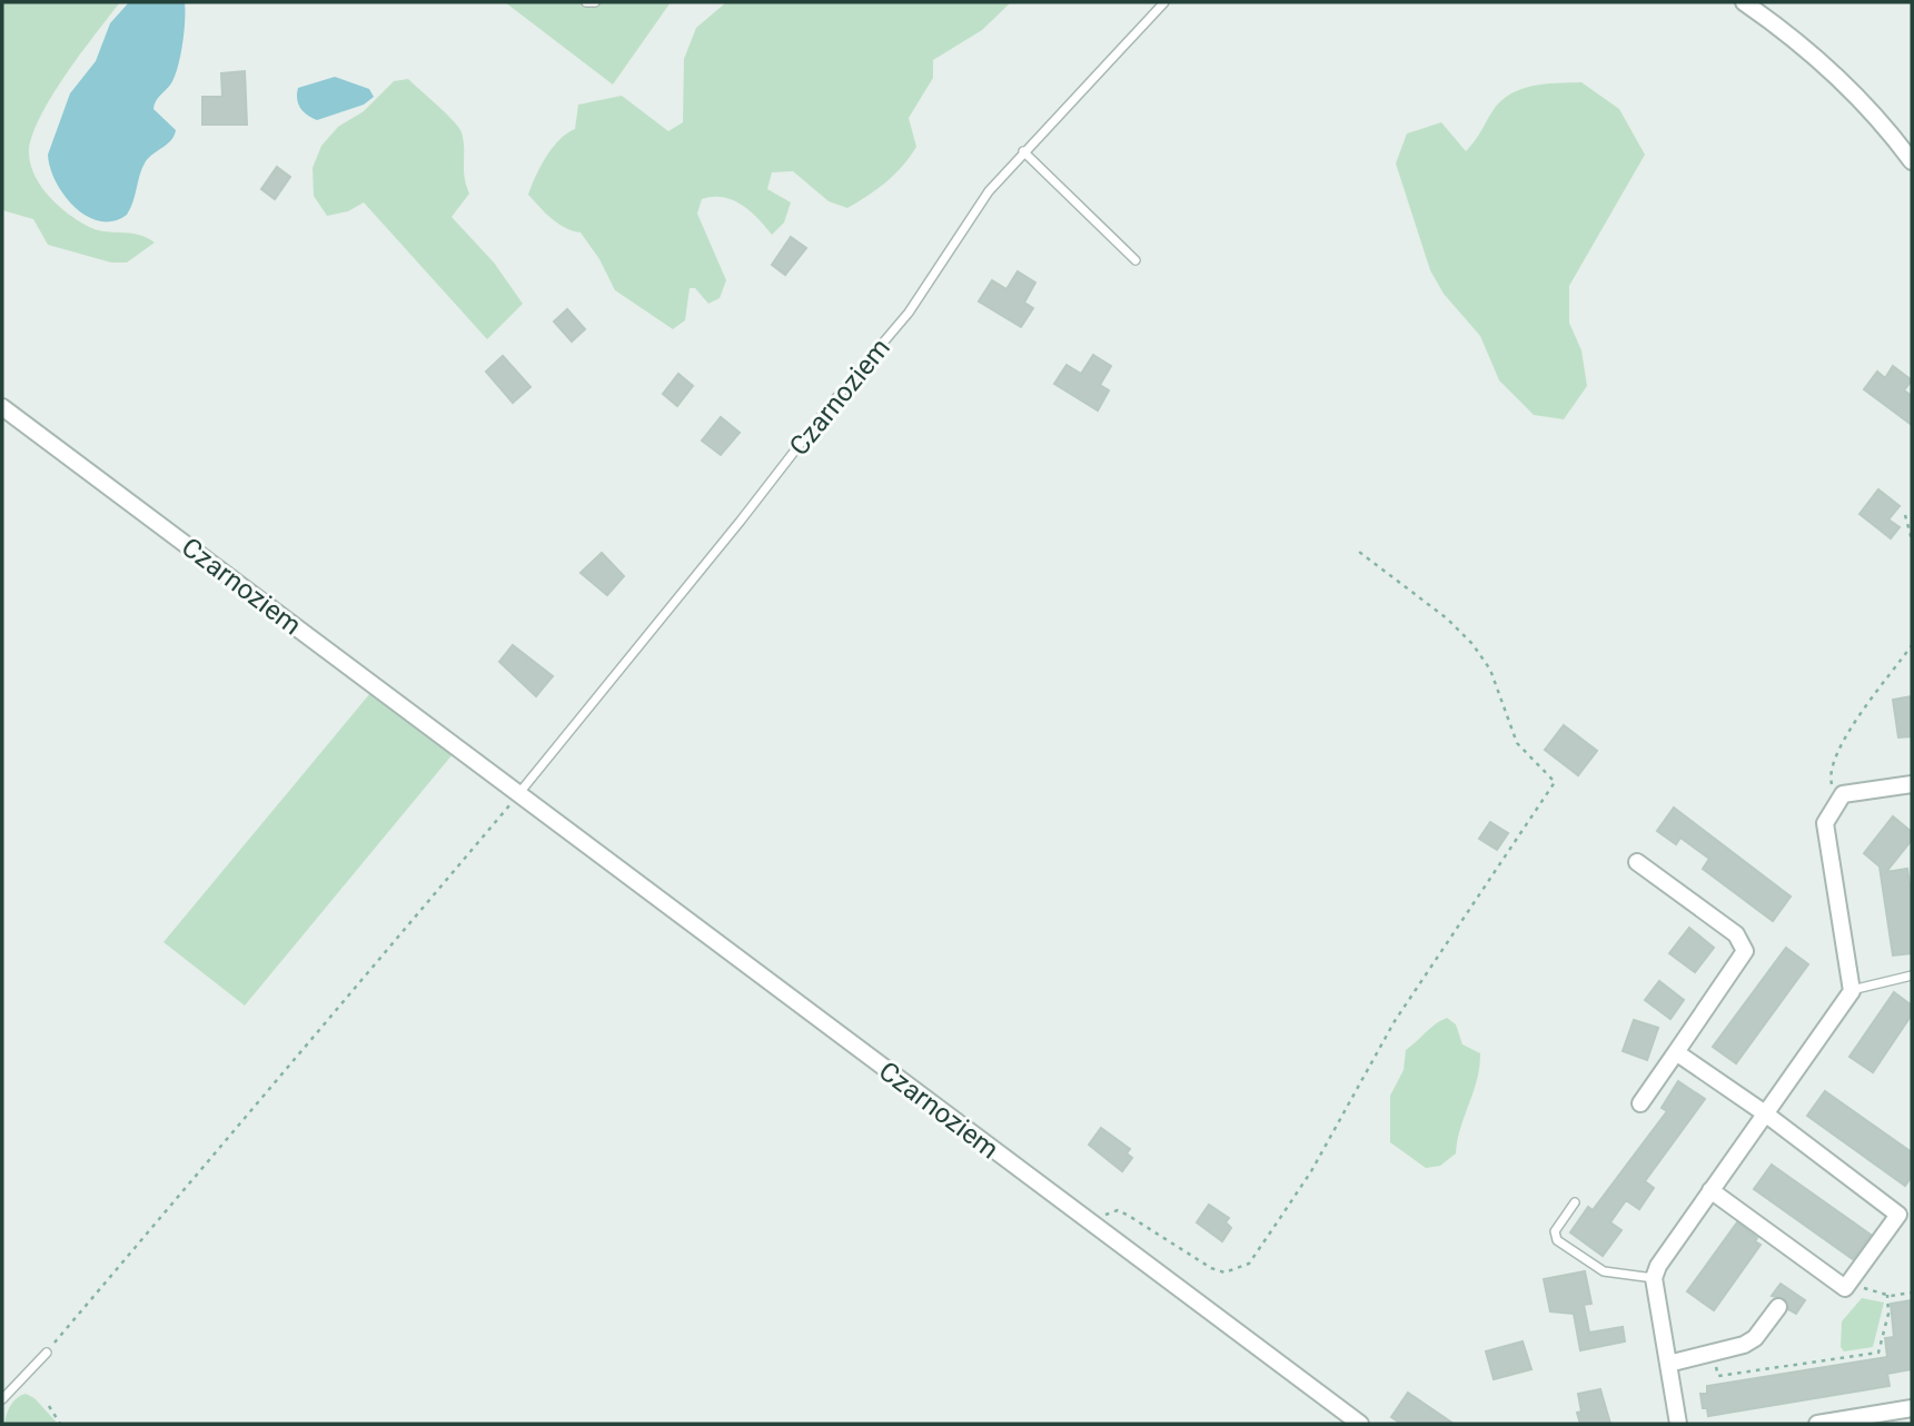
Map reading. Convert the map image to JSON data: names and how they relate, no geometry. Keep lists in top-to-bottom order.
{
  "streets": {
    "street": ["Czarnoziem"]
  }
}
